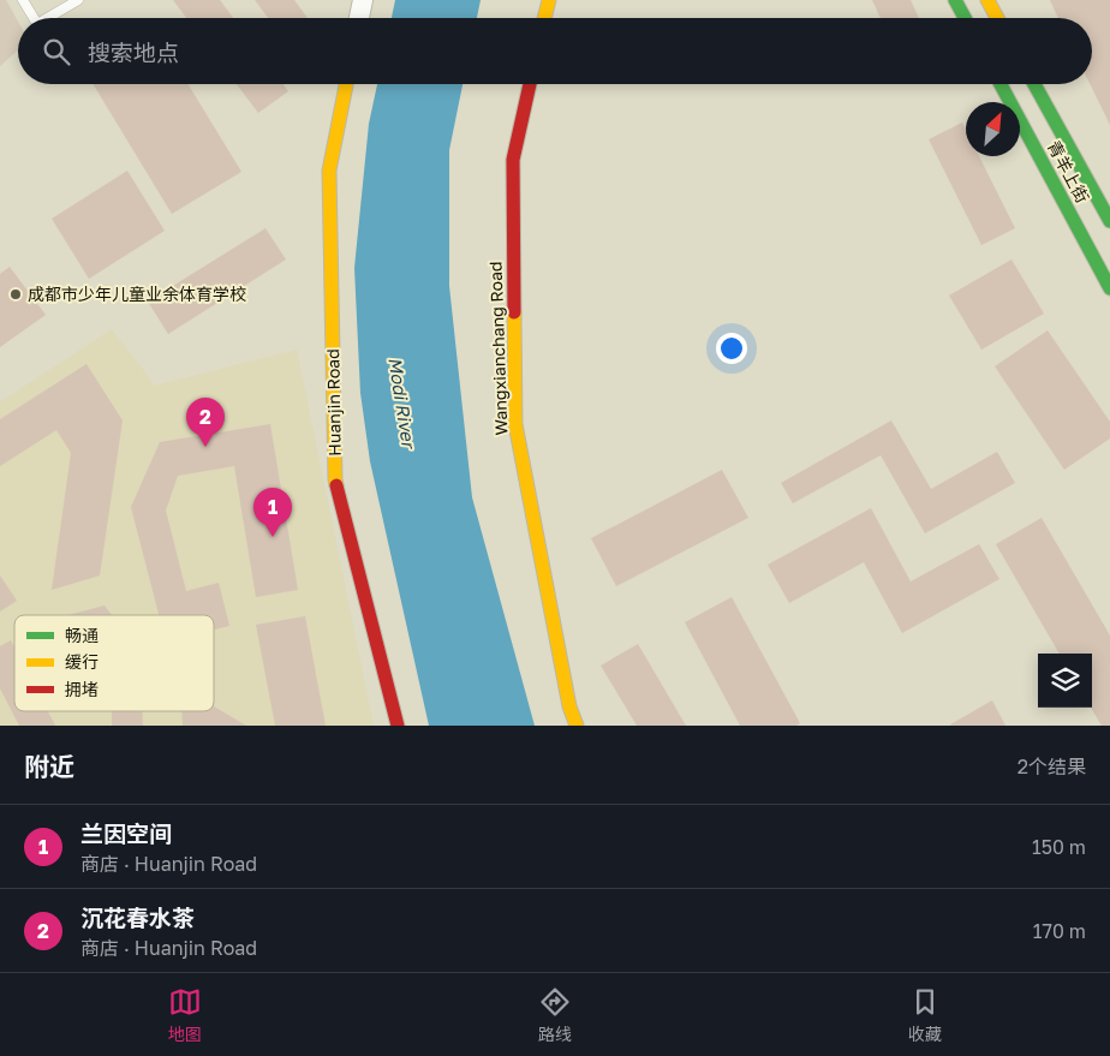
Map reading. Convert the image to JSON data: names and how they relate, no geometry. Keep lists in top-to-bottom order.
{
  "streets": {
    "street": ["青羊上街", "Wangxianchang Road", "Huanjin Road"]
  },
  "water": ["Modi River"],
  "places": ["成都市少年儿童业余体育学校"],
  "legend": ["畅通", "缓行", "拥堵"],
  "north": "top right",
  "page": {
    "search": "搜索地点",
    "pins": ["2", "1"],
    "heading": ["附近", "2个结果"],
    "list": [
      {
        "mark": "1",
        "name": "兰因空间",
        "note": "商店 · Huanjin Road",
        "value": "150 m"
      },
      {
        "mark": "2",
        "name": "沉花春水茶",
        "note": "商店 · Huanjin Road",
        "value": "170 m"
      }
    ],
    "nav": ["地图", "路线", "收藏"]
  }
}
